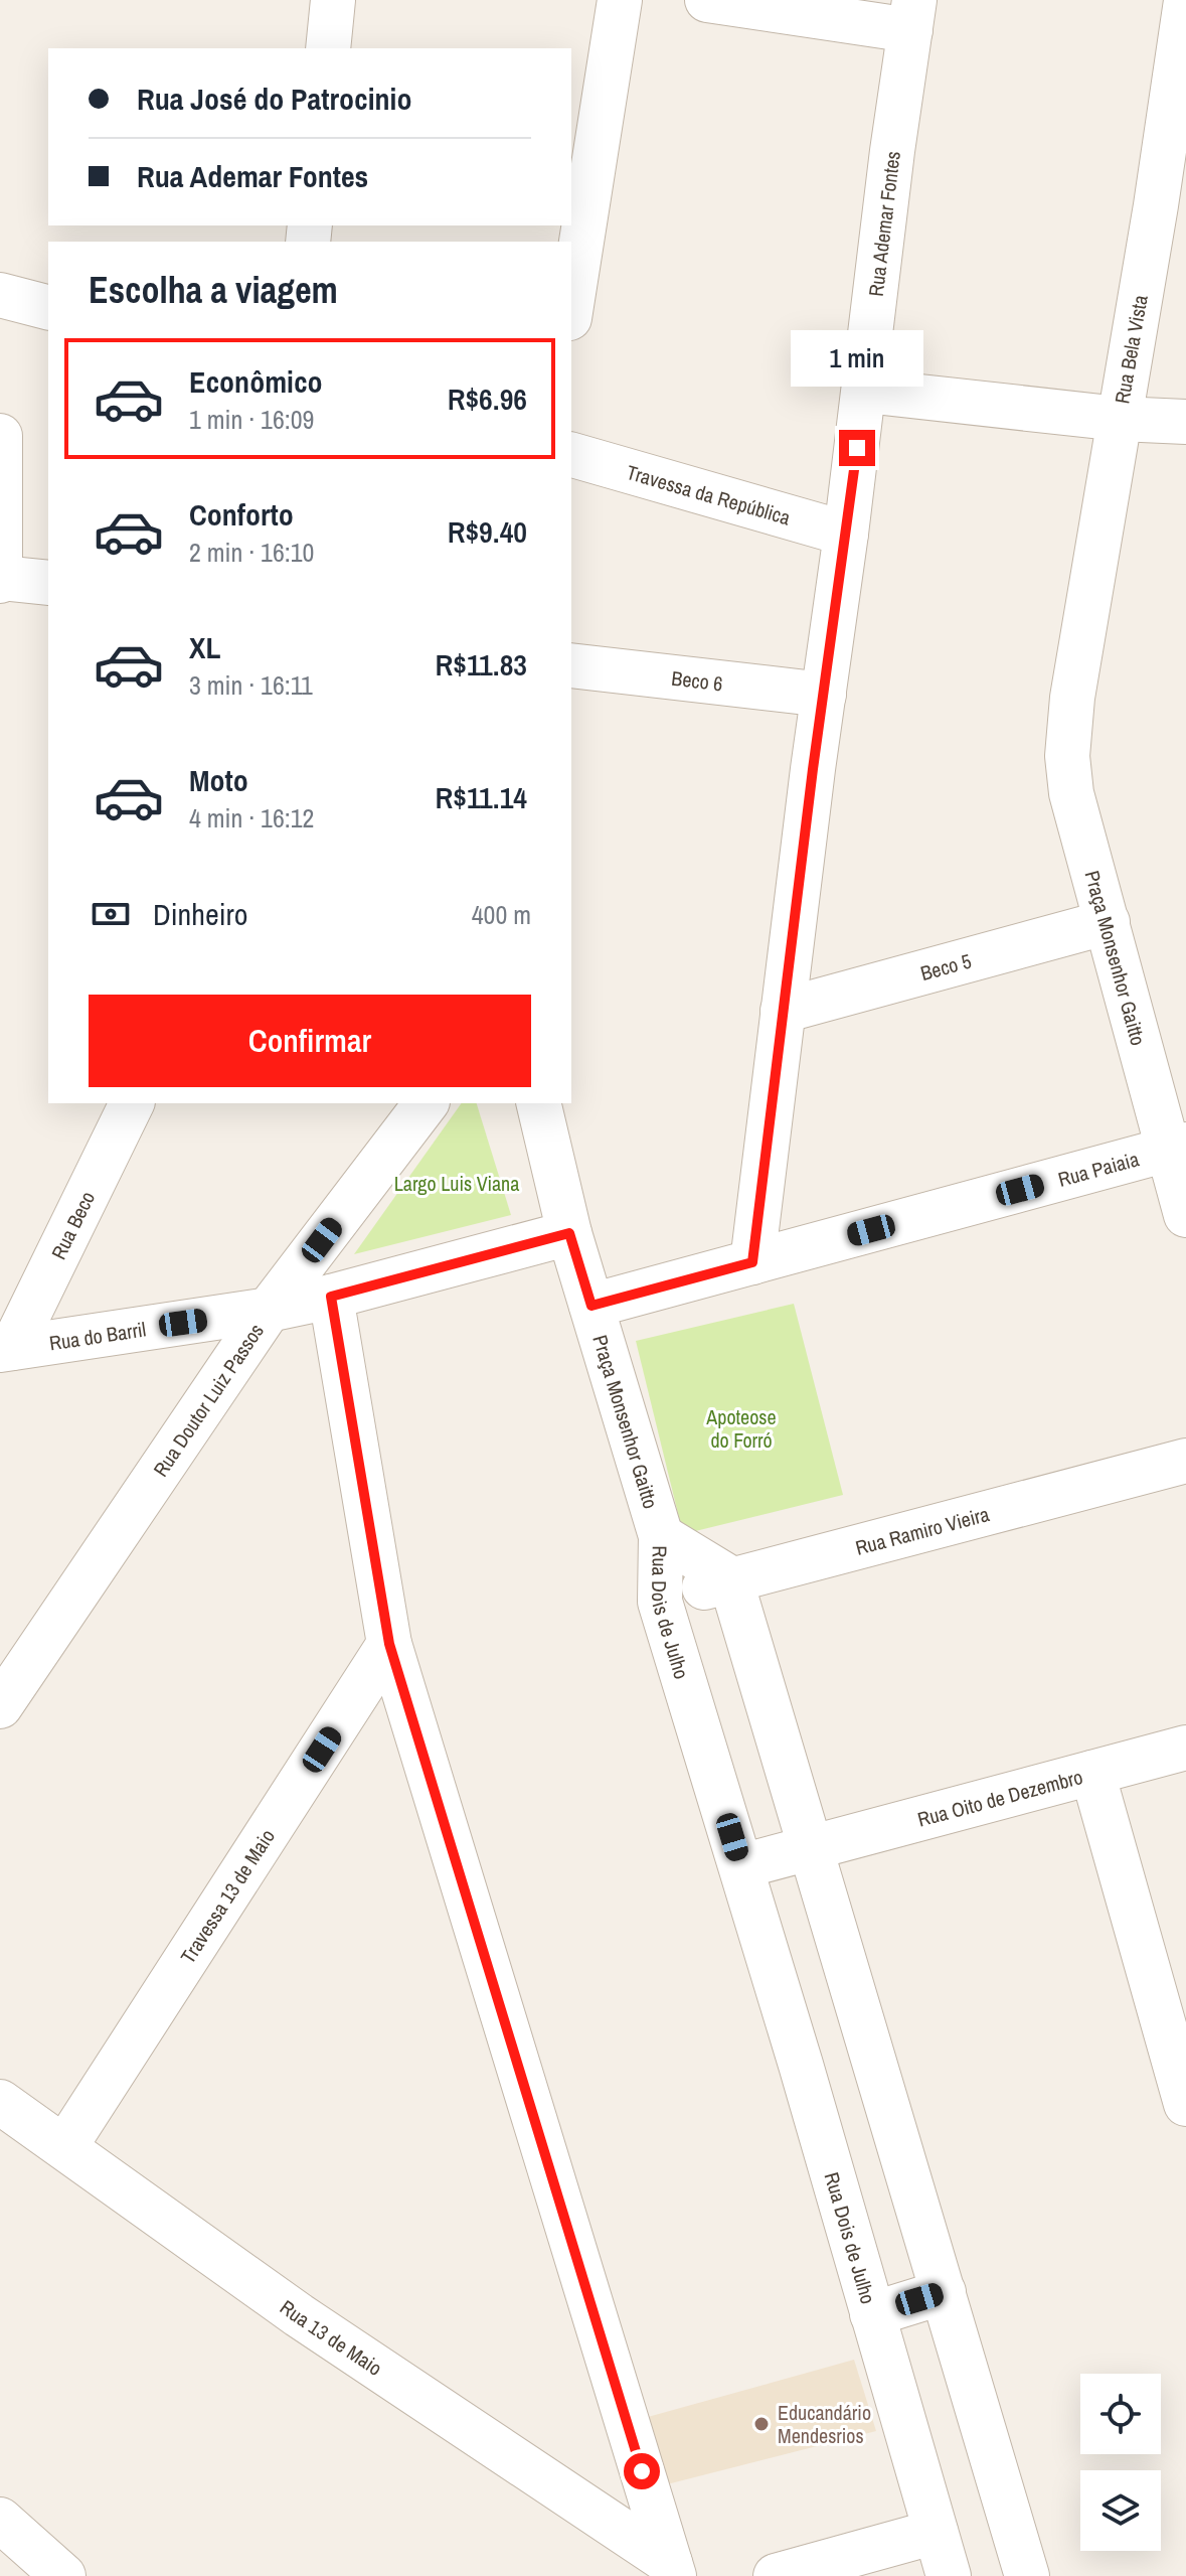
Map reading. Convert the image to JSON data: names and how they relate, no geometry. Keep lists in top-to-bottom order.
{
  "streets": {
    "street": [
      "Rua Ademar Fontes",
      "Rua Bela Vista",
      "Travessa da República",
      "Beco 6",
      "Praça Monsenhor Gaitto",
      "Beco 5",
      "Rua Paiaia",
      "Rua Beco",
      "Rua do Barril",
      "Rua Doutor Luiz Passos",
      "Rua Ramiro Vieira",
      "Rua Dois de Julho",
      "Rua Oito de Dezembro",
      "Travessa 13 de Maio",
      "Rua 13 de Maio"
    ]
  },
  "crossings": [
    ["Rua Ademar Fontes", "Travessa da República"],
    ["Rua Ademar Fontes", "Beco 6"],
    ["Rua Ademar Fontes", "Beco 5"],
    ["Rua Ademar Fontes", "Rua Paiaia"],
    ["Rua Bela Vista", "Praça Monsenhor Gaitto"],
    ["Praça Monsenhor Gaitto", "Beco 5"],
    ["Praça Monsenhor Gaitto", "Rua Paiaia"],
    ["Praça Monsenhor Gaitto", "Rua do Barril"],
    ["Praça Monsenhor Gaitto", "Rua Dois de Julho"],
    ["Rua Beco", "Rua do Barril"],
    ["Rua do Barril", "Rua Doutor Luiz Passos"],
    ["Rua Ramiro Vieira", "Rua Dois de Julho"],
    ["Rua Dois de Julho", "Rua Oito de Dezembro"],
    ["Travessa 13 de Maio", "Rua 13 de Maio"]
  ],
  "parks": ["Largo Luis Viana", "Apoteose do Forró"],
  "places": ["Educandário Mendesrios"],
  "page": {
    "banner": ["Rua José do Patrocinio", "Rua Ademar Fontes"],
    "heading": "Escolha a viagem",
    "bubble": "1 min",
    "list": [
      {
        "name": "Econômico",
        "note": "1 min · 16:09",
        "value": "R$6.96"
      },
      {
        "name": "Conforto",
        "note": "2 min · 16:10",
        "value": "R$9.40"
      },
      {
        "name": "XL",
        "note": "3 min · 16:11",
        "value": "R$11.83"
      },
      {
        "name": "Moto",
        "note": "4 min · 16:12",
        "value": "R$11.14"
      }
    ],
    "pay": ["Dinheiro", "400 m"],
    "buttons": "Confirmar"
  }
}
